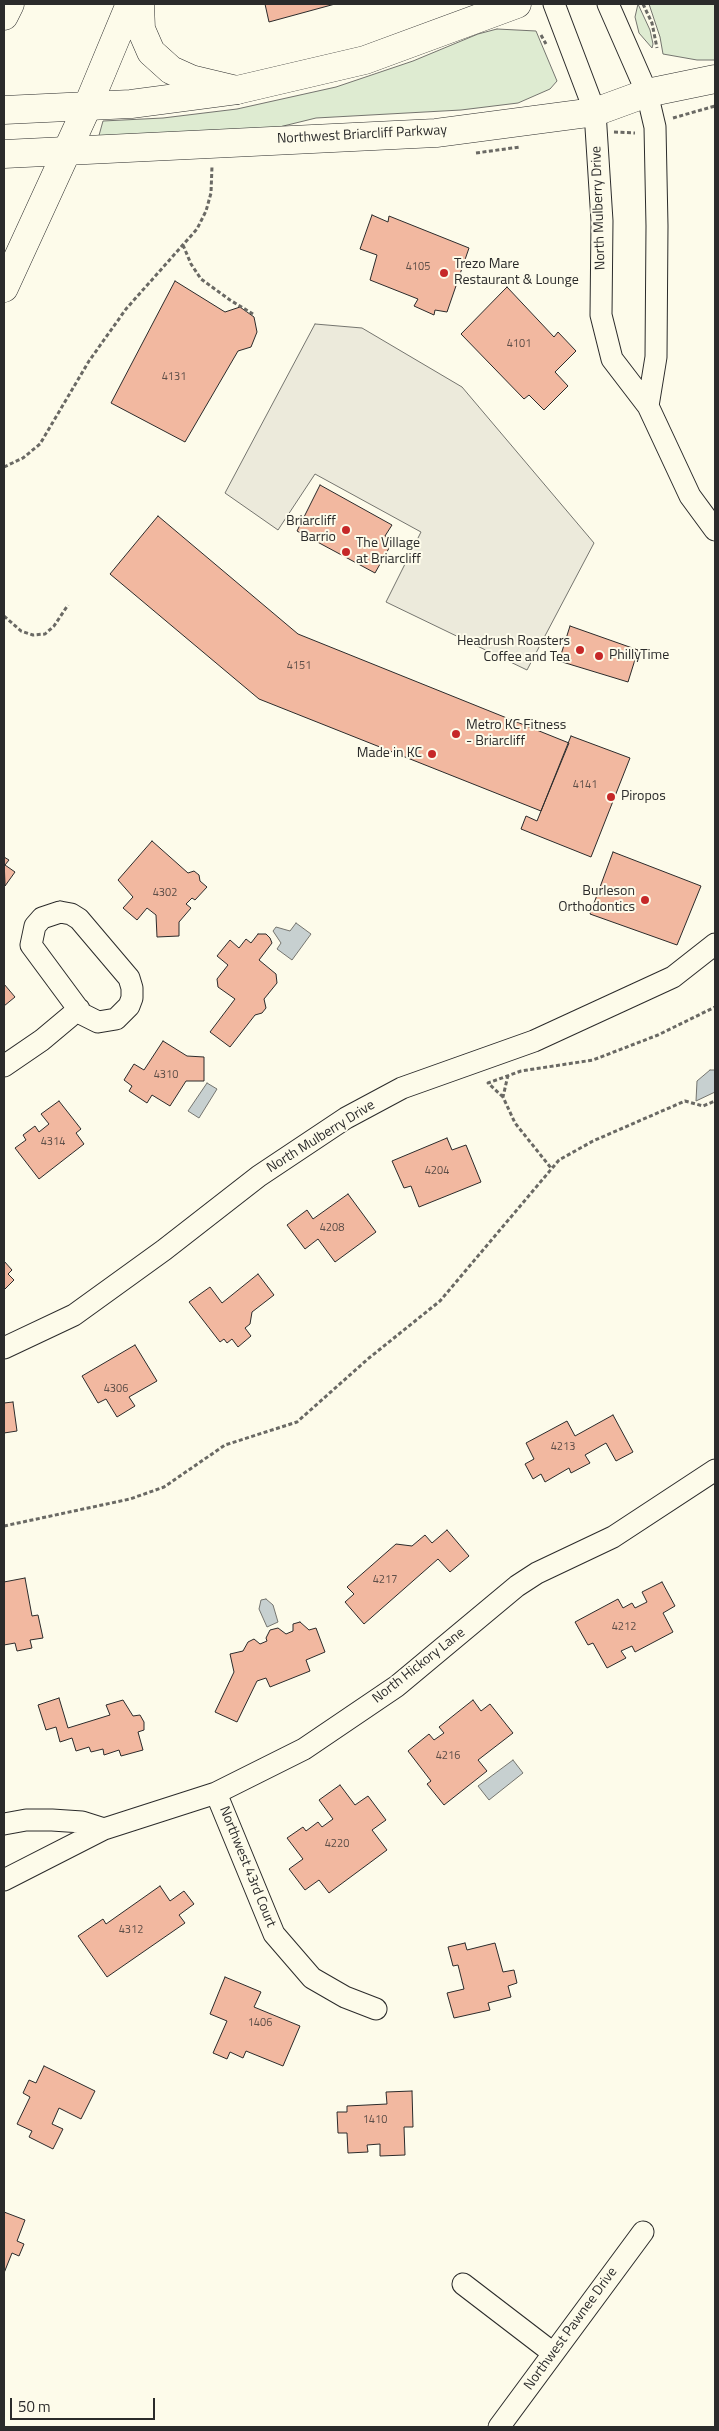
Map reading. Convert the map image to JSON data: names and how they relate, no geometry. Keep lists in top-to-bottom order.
{
  "streets": {
    "main road": ["Northwest Briarcliff Parkway"],
    "street": [
      "North Mulberry Drive",
      "North Hickory Lane",
      "Northwest 43rd Court",
      "Northwest Pawnee Drive"
    ]
  },
  "crossings": [
    ["Northwest Briarcliff Parkway", "North Mulberry Drive"],
    ["North Hickory Lane", "Northwest 43rd Court"]
  ],
  "places": [
    "Trezo Mare Restaurant & Lounge",
    "Briarcliff Barrio",
    "The Village at Briarcliff",
    "Headrush Roasters Coffee and Tea",
    "PhillyTime",
    "Metro KC Fitness - Briarcliff",
    "Made in KC",
    "Piropos",
    "Burleson Orthodontics"
  ],
  "house_numbers": [
    "4105",
    "4101",
    "4131",
    "4151",
    "4141",
    "4302",
    "4310",
    "4314",
    "4204",
    "4208",
    "4306",
    "4213",
    "4217",
    "4212",
    "4216",
    "4220",
    "4312",
    "1406",
    "1410"
  ],
  "scale_bar": "50 m"
}
